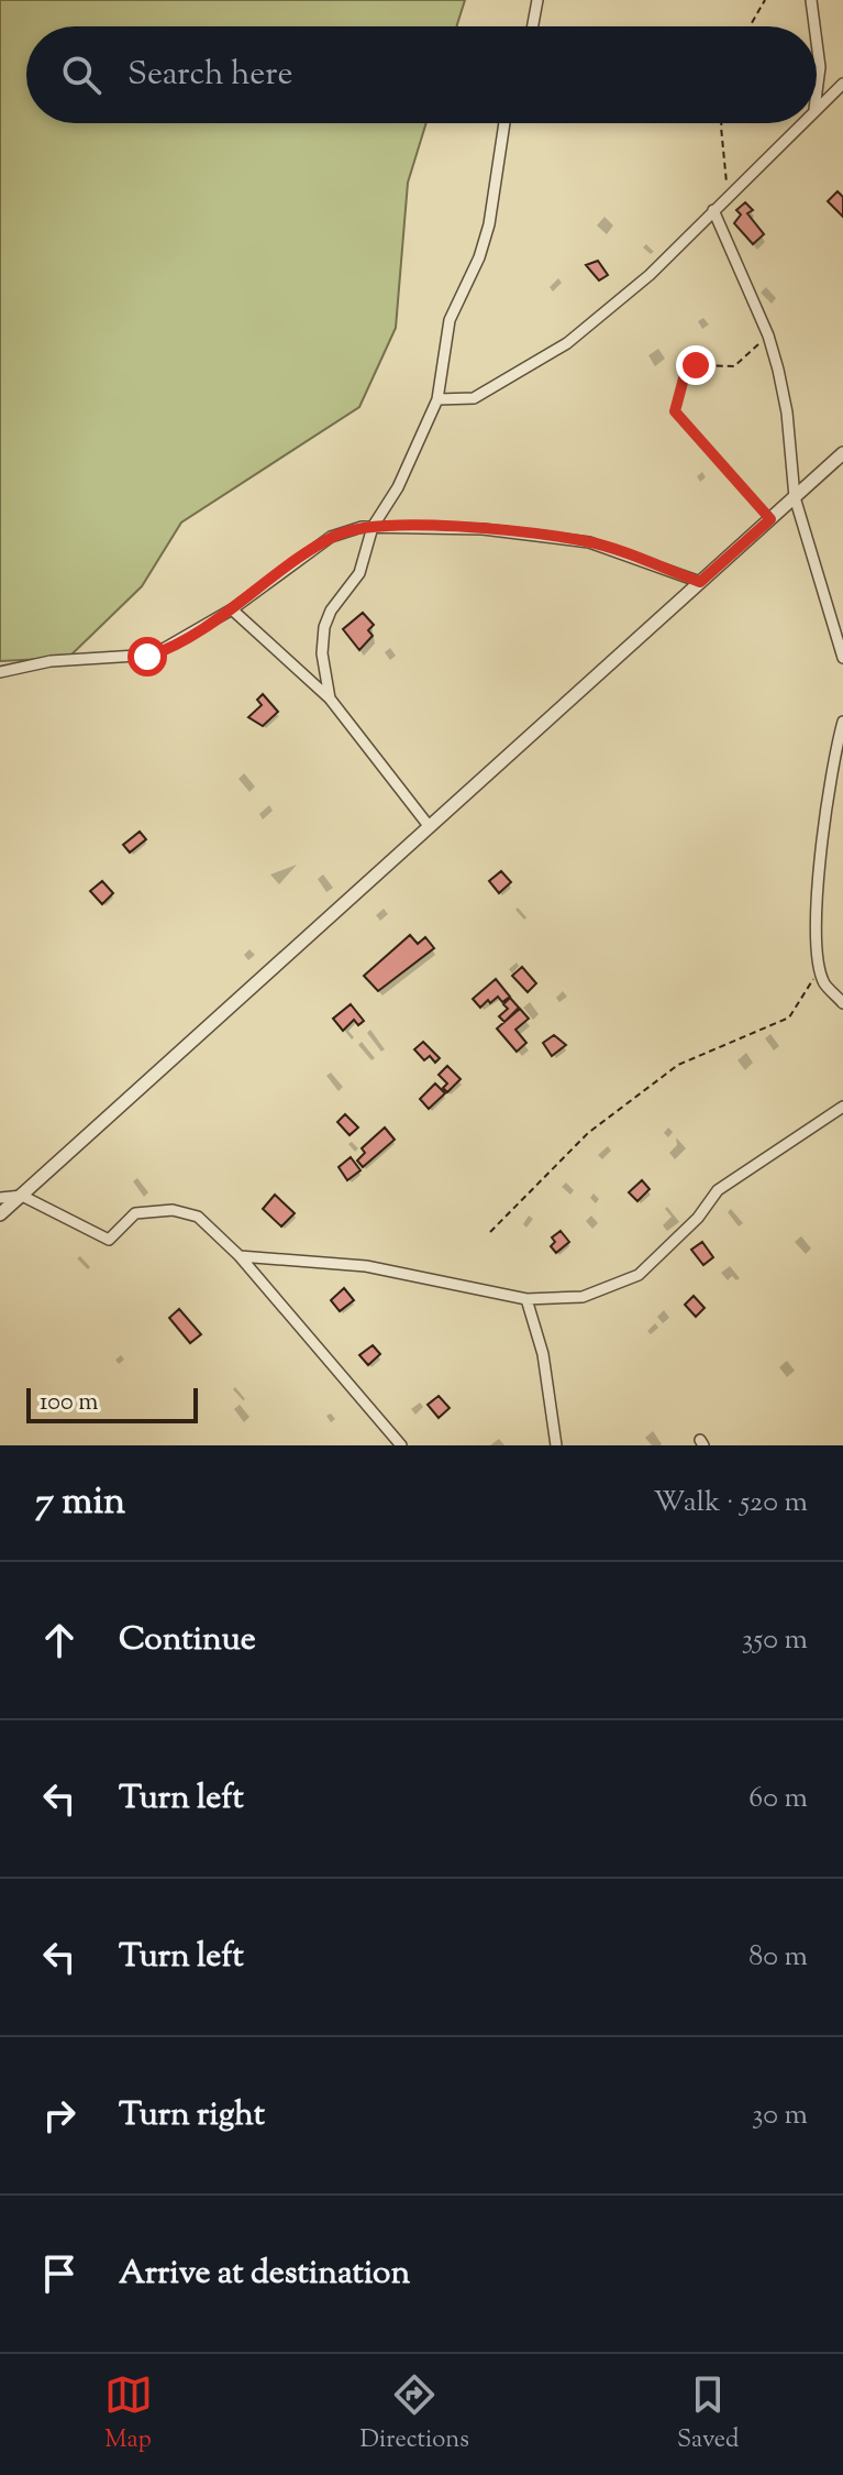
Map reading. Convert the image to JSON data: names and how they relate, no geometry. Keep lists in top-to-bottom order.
{
  "scale_bar": "100 m",
  "page": {
    "search": "Search here",
    "scale": "100 m",
    "heading": ["7 min", "Walk · 520 m"],
    "list": [
      ["Continue", "350 m"],
      ["Turn left", "60 m"],
      ["Turn left", "80 m"],
      ["Turn right", "30 m"],
      "Arrive at destination"
    ],
    "nav": ["Map", "Directions", "Saved"]
  }
}
